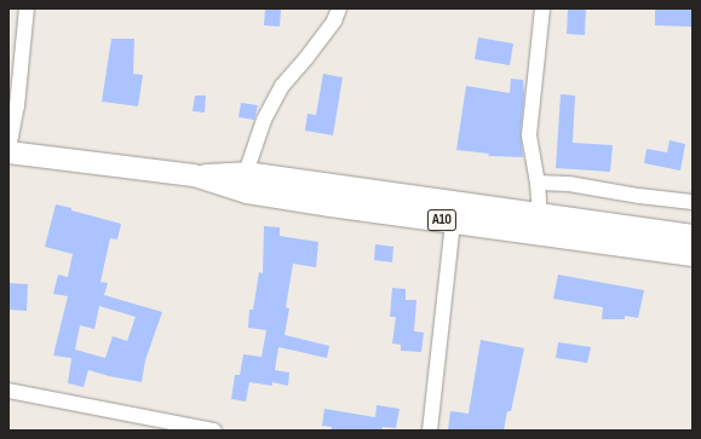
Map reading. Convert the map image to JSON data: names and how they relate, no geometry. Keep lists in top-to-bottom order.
{
  "streets": {
    "highway": ["A10"]
  }
}
